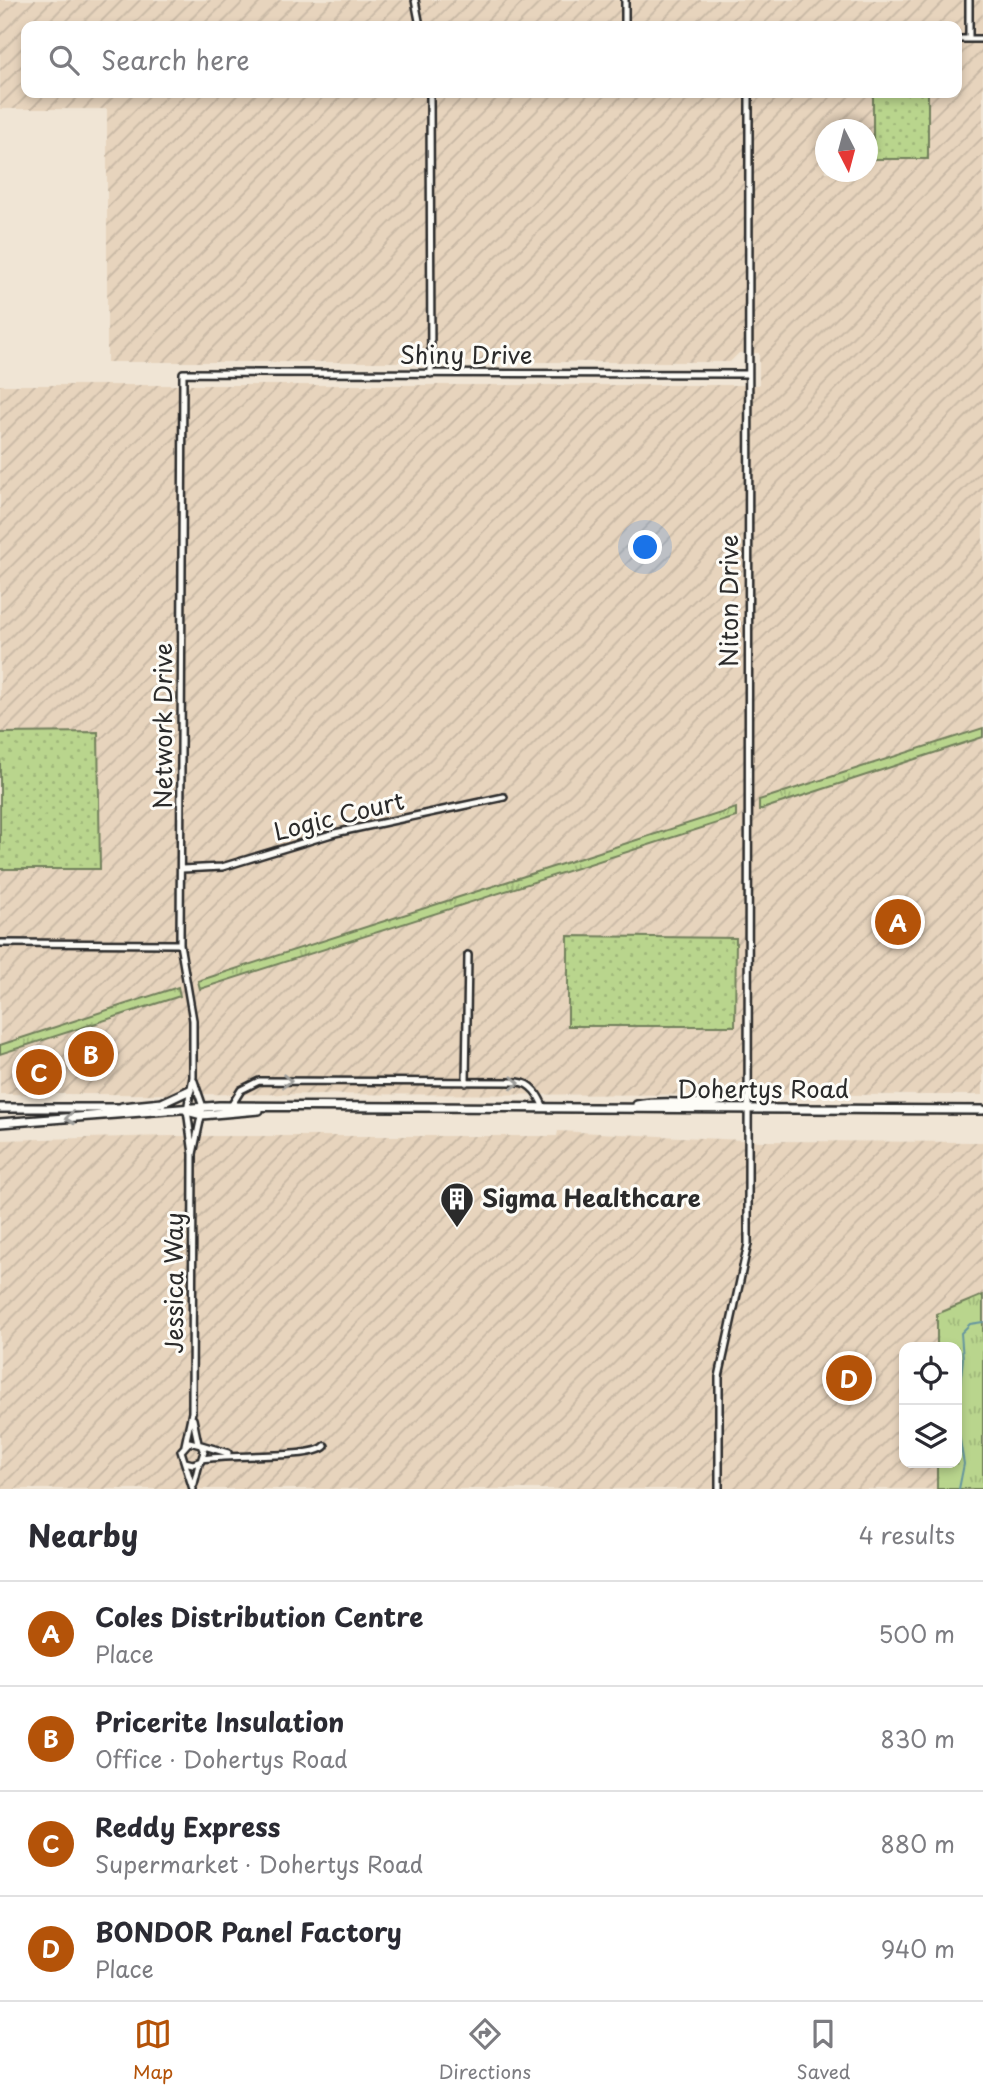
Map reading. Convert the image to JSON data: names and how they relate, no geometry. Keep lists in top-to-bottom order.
{
  "streets": {
    "main road": ["Dohertys Road"],
    "street": [
      "Shiny Drive",
      "Niton Drive",
      "Network Drive",
      "Logic Court",
      "Jessica Way"
    ]
  },
  "crossings": [
    ["Shiny Drive", "Niton Drive"],
    ["Shiny Drive", "Network Drive"],
    ["Niton Drive", "Dohertys Road"],
    ["Network Drive", "Logic Court"],
    ["Network Drive", "Dohertys Road"],
    ["Network Drive", "Jessica Way"],
    ["Dohertys Road", "Jessica Way"]
  ],
  "places": {
    "building": ["Sigma Healthcare"]
  },
  "north": "bottom",
  "page": {
    "search": "Search here",
    "pins": [
      "A",
      "B",
      "C",
      "D"
    ],
    "heading": ["Nearby", "4 results"],
    "list": [
      {
        "mark": "A",
        "name": "Coles Distribution Centre",
        "note": "Place",
        "value": "500 m"
      },
      {
        "mark": "B",
        "name": "Pricerite Insulation",
        "note": "Office · Dohertys Road",
        "value": "830 m"
      },
      {
        "mark": "C",
        "name": "Reddy Express",
        "note": "Supermarket · Dohertys Road",
        "value": "880 m"
      },
      {
        "mark": "D",
        "name": "BONDOR Panel Factory",
        "note": "Place",
        "value": "940 m"
      }
    ],
    "nav": ["Map", "Directions", "Saved"]
  }
}
